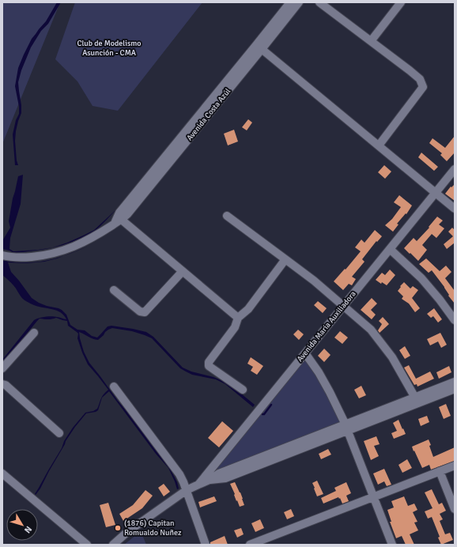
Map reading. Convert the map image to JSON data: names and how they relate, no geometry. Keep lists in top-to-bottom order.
{
  "streets": {
    "street": ["Avenida Costa Azúl", "Avenida Maria Auxiliadora"]
  },
  "parks": ["Club de Modelismo Asunción - CMA"],
  "places": ["(1876) Capitan Romualdo Nuñez"],
  "north": "bottom right"
}
